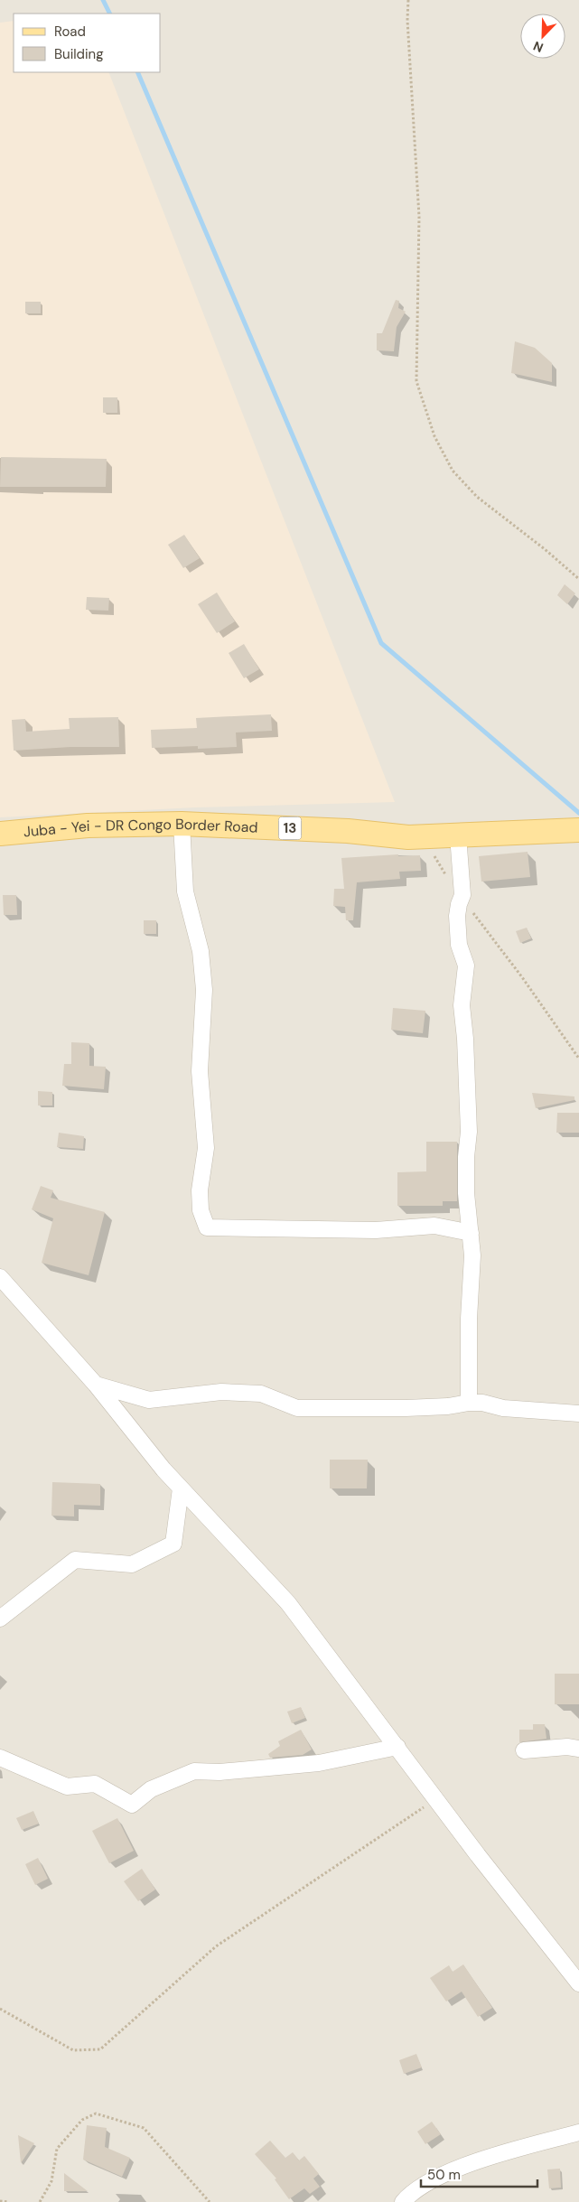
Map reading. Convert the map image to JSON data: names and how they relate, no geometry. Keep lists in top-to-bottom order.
{
  "streets": {
    "main road": ["13", "Juba - Yei - DR Congo Border Road"]
  },
  "legend": ["Road", "Building"],
  "scale_bar": "50 m",
  "north": "bottom left"
}
